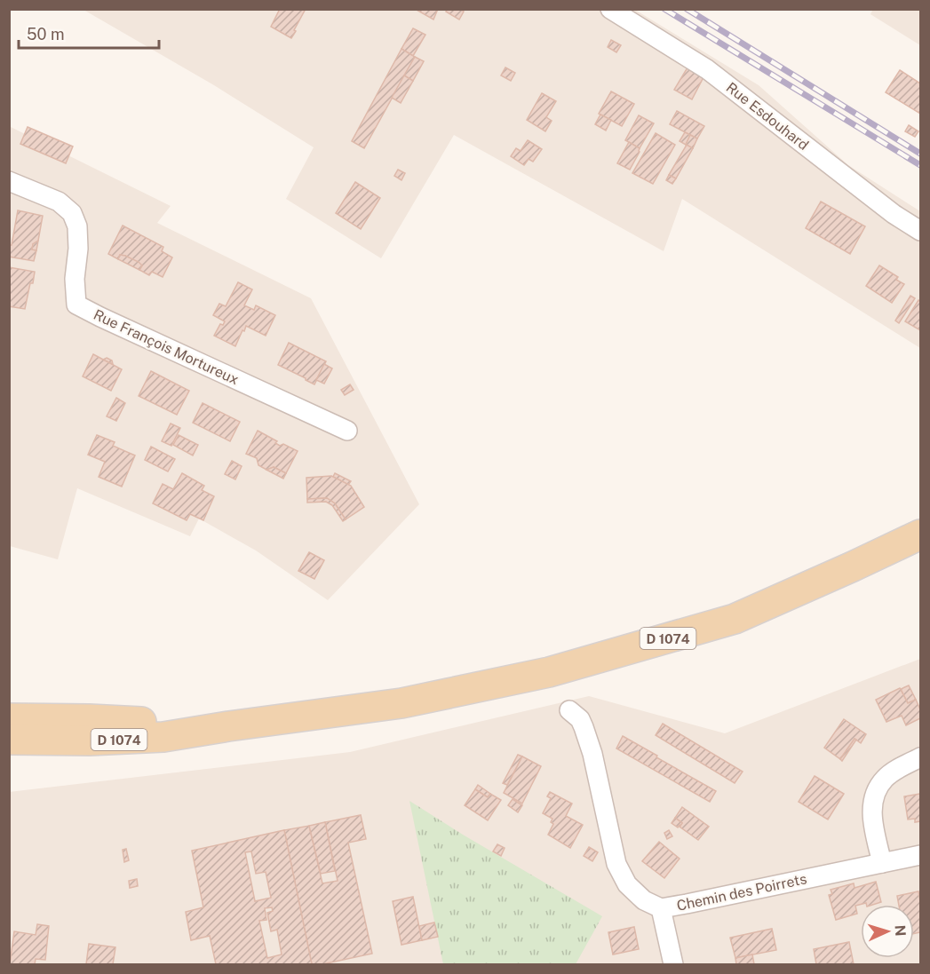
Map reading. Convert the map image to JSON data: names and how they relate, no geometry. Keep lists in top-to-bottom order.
{
  "streets": {
    "main road": ["D 1074"],
    "street": ["Rue Esdouhard", "Rue François Mortureux", "Chemin des Poirrets"]
  },
  "scale_bar": "50 m",
  "north": "right"
}
